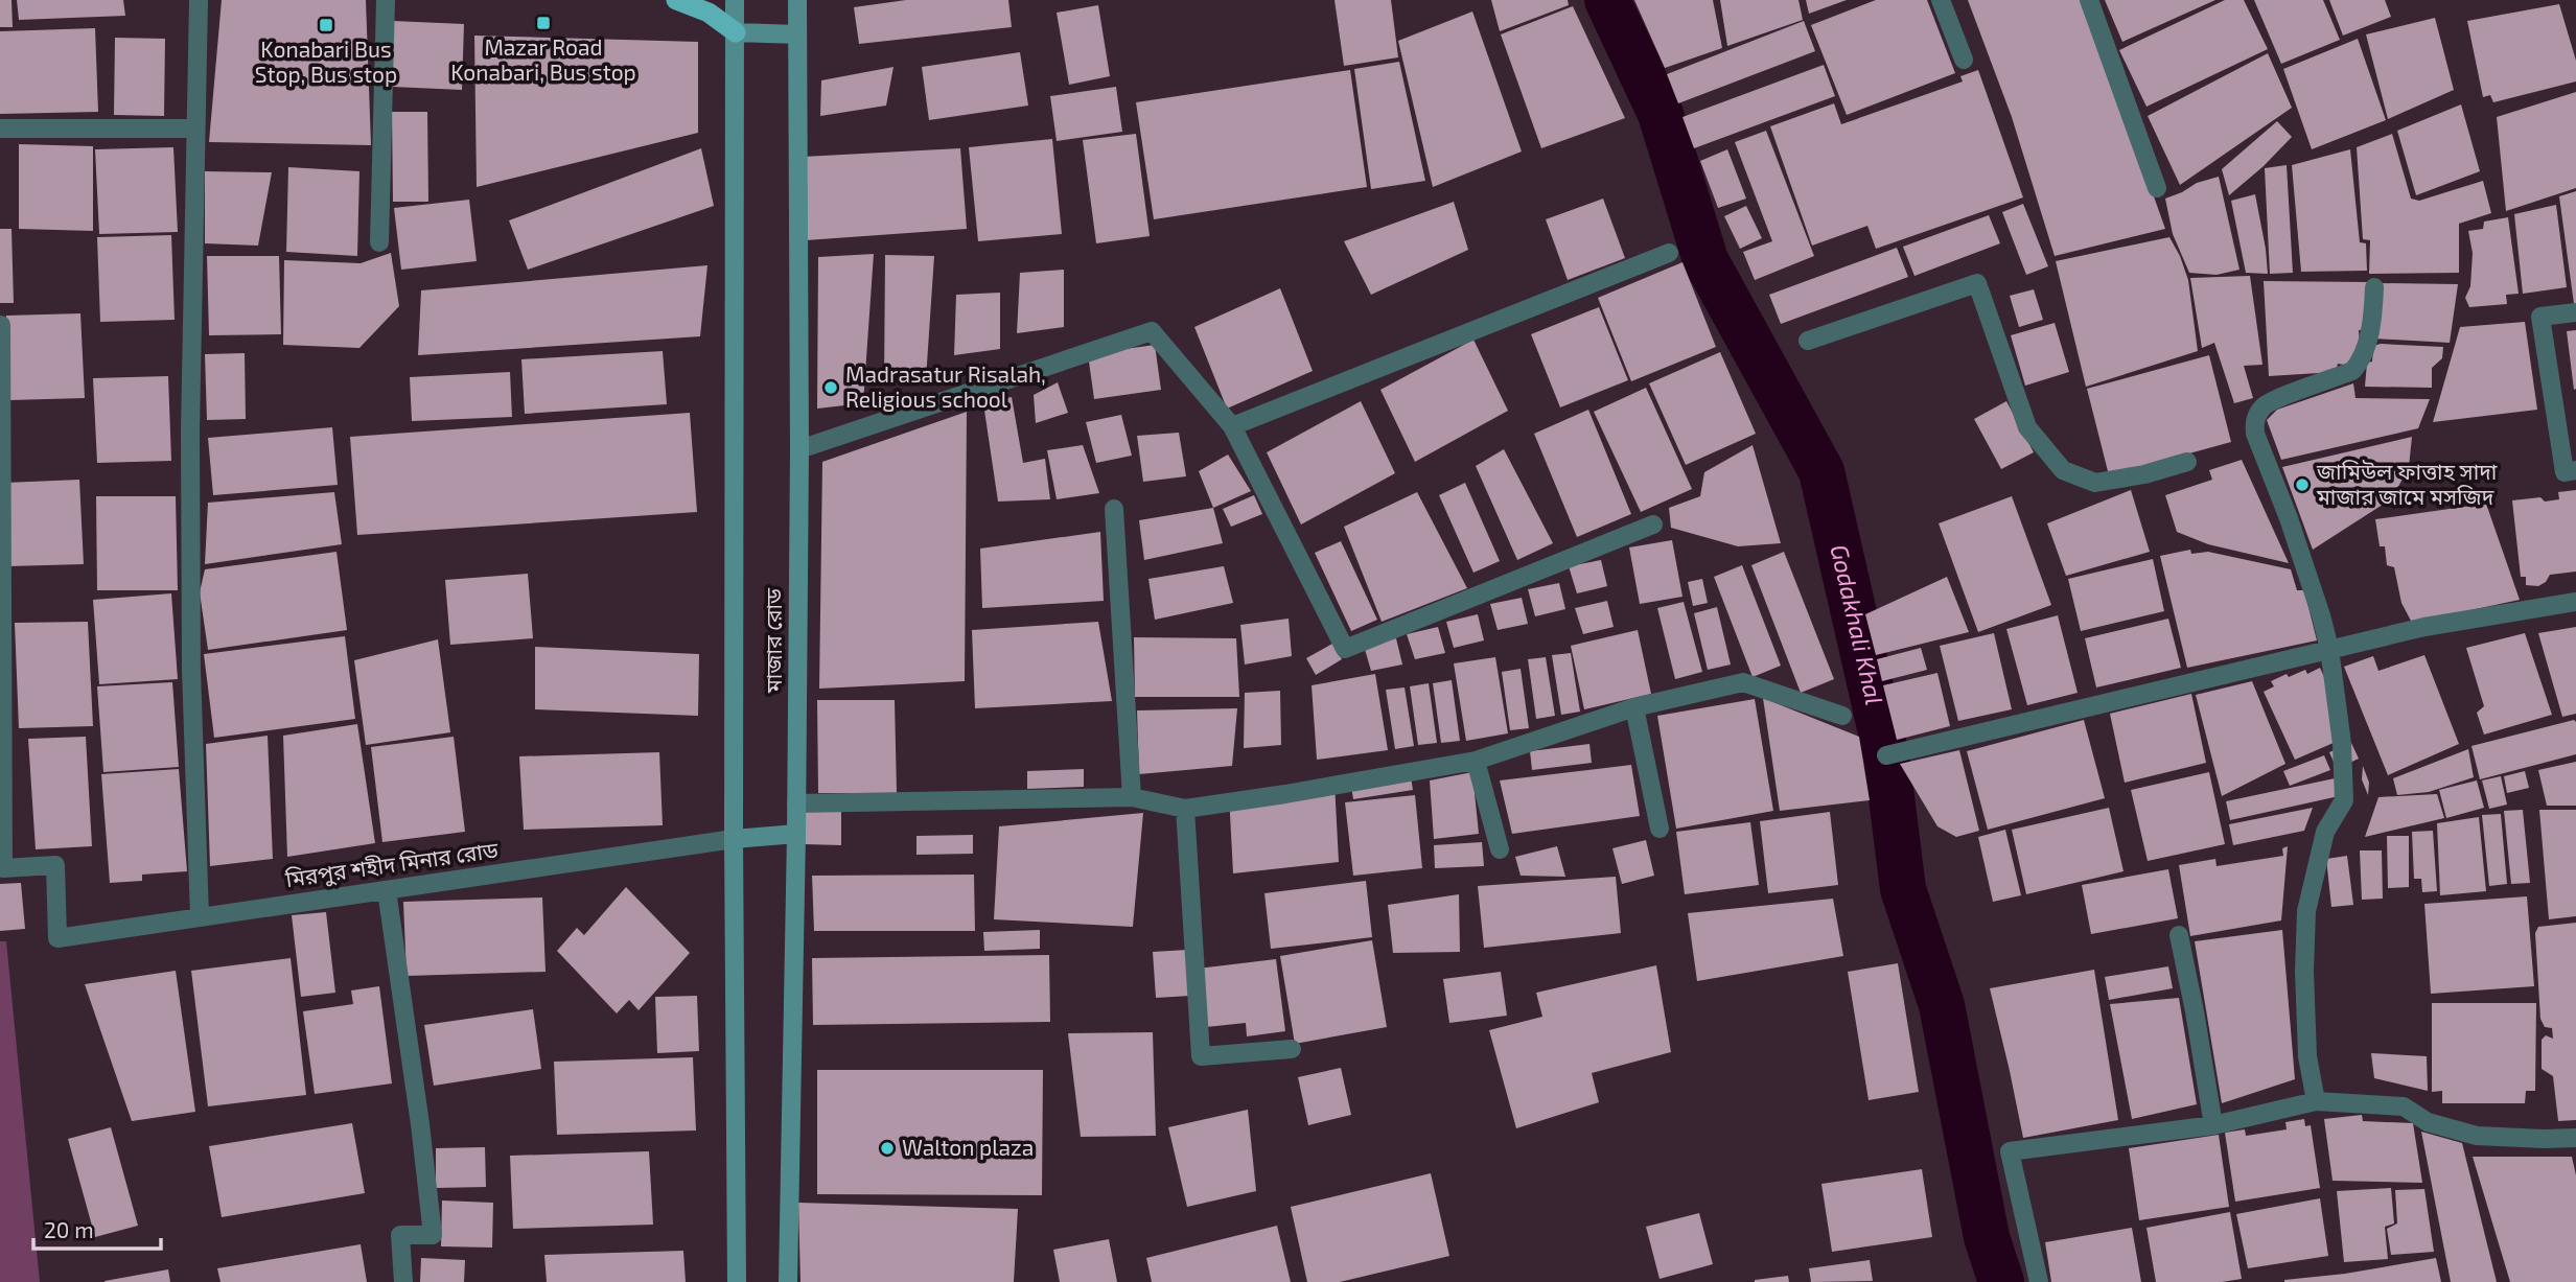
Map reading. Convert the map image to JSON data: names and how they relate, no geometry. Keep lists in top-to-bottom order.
{
  "streets": {
    "main road": ["মাজার রোড"],
    "street": ["মিরপুর শহীদ মিনার রোড"]
  },
  "crossings": [
    ["মাজার রোড", "মিরপুর শহীদ মিনার রোড"]
  ],
  "water": ["Godakhali Khal"],
  "places": {
    "transit": ["Mazar Road Konabari, Bus stop", "Konabari Bus Stop, Bus stop"],
    "other": ["Madrasatur Risalah, Religious school", "জামিউল ফাত্তাহ সাদা মাজার জামে মসজিদ", "Walton plaza"]
  },
  "scale_bar": "20 m"
}
